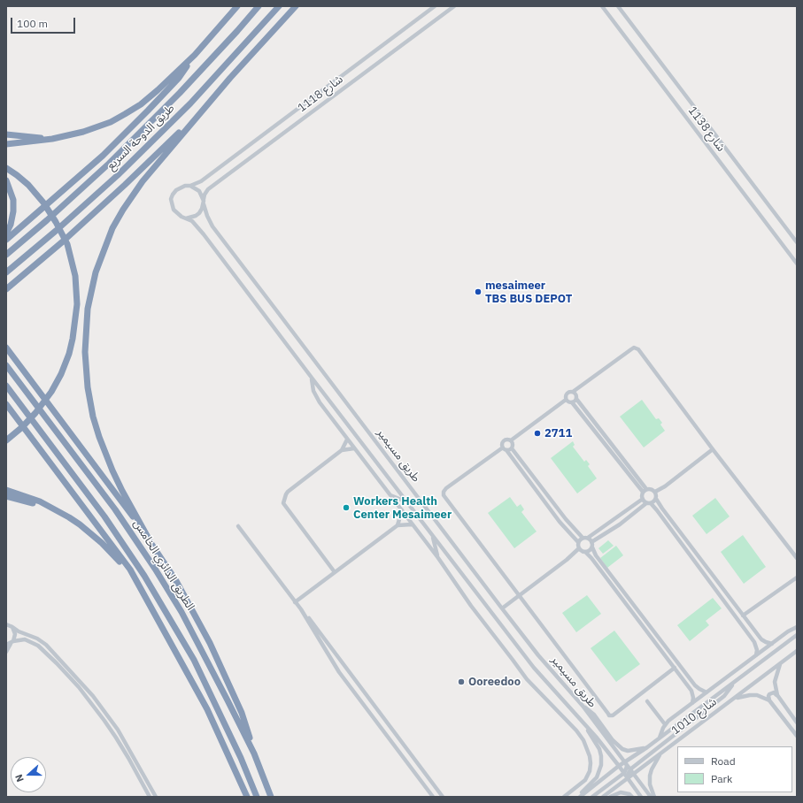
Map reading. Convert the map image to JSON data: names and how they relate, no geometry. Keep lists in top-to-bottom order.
{
  "streets": {
    "highway": ["طريق الدوحة السريع", "الطريق الدائري الخامس"],
    "street": [
      "شارع 1118",
      "شارع 1138",
      "طريق مسيمير",
      "شارع 1010"
    ]
  },
  "crossings": [
    ["شارع 1118", "طريق مسيمير"],
    ["طريق مسيمير", "شارع 1010"]
  ],
  "places": [
    "mesaimeer TBS BUS DEPOT",
    "2711",
    "Workers Health Center Mesaimeer",
    "Ooreedoo"
  ],
  "legend": ["Road", "Park"],
  "scale_bar": "100 m",
  "north": "left"
}
